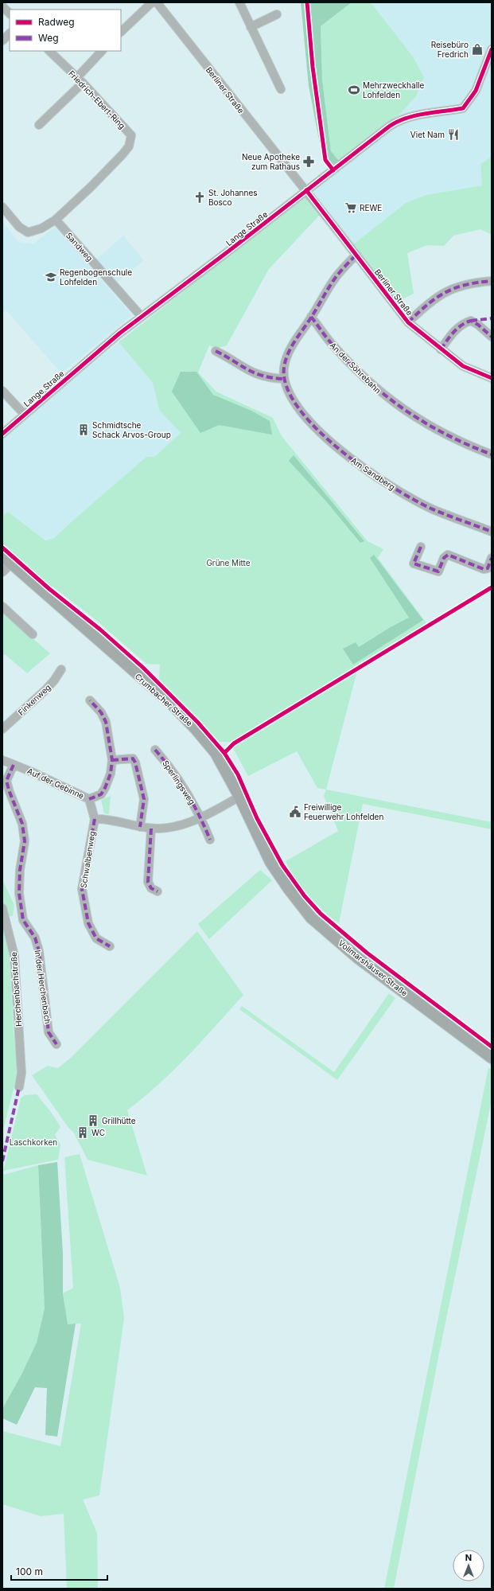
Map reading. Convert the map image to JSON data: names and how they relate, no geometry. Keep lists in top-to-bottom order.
{
  "streets": {
    "main road": ["Crumbacher Straße", "Vollmarshäuser Straße"],
    "street": [
      "Berliner Straße",
      "Friedrich-Ebert-Ring",
      "Lange Straße",
      "Sandweg",
      "An der Söhrebahn",
      "Am Sandberg",
      "Finkenweg",
      "Sperlingsweg",
      "Auf der Gebinne",
      "Schwalbenweg",
      "In der Herchenbach",
      "Herchenbachstraße"
    ]
  },
  "crossings": [
    ["Berliner Straße", "Lange Straße"],
    ["Friedrich-Ebert-Ring", "Sandweg"],
    ["Lange Straße", "Sandweg"],
    ["Crumbacher Straße", "Vollmarshäuser Straße"],
    ["Auf der Gebinne", "Schwalbenweg"],
    ["Auf der Gebinne", "In der Herchenbach"]
  ],
  "parks": ["Grüne Mitte", "Laschkorken"],
  "places": {
    "shop": ["Reisebüro Fredrich"],
    "sports": ["Mehrzweckhalle Lohfelden"],
    "restaurant": ["Viet Nam"],
    "pharmacy": ["Neue Apotheke zum Rathaus"],
    "church": ["St. Johannes Bosco"],
    "supermarket": ["REWE"],
    "school or university": ["Regenbogenschule Lohfelden"],
    "building": ["Schmidtsche Schack Arvos-Group", "Grillhütte", "WC"],
    "public building": ["Freiwillige Feuerwehr Lohfelden"]
  },
  "legend": ["Radweg", "Weg"],
  "scale_bar": "100 m",
  "north": "top"
}
